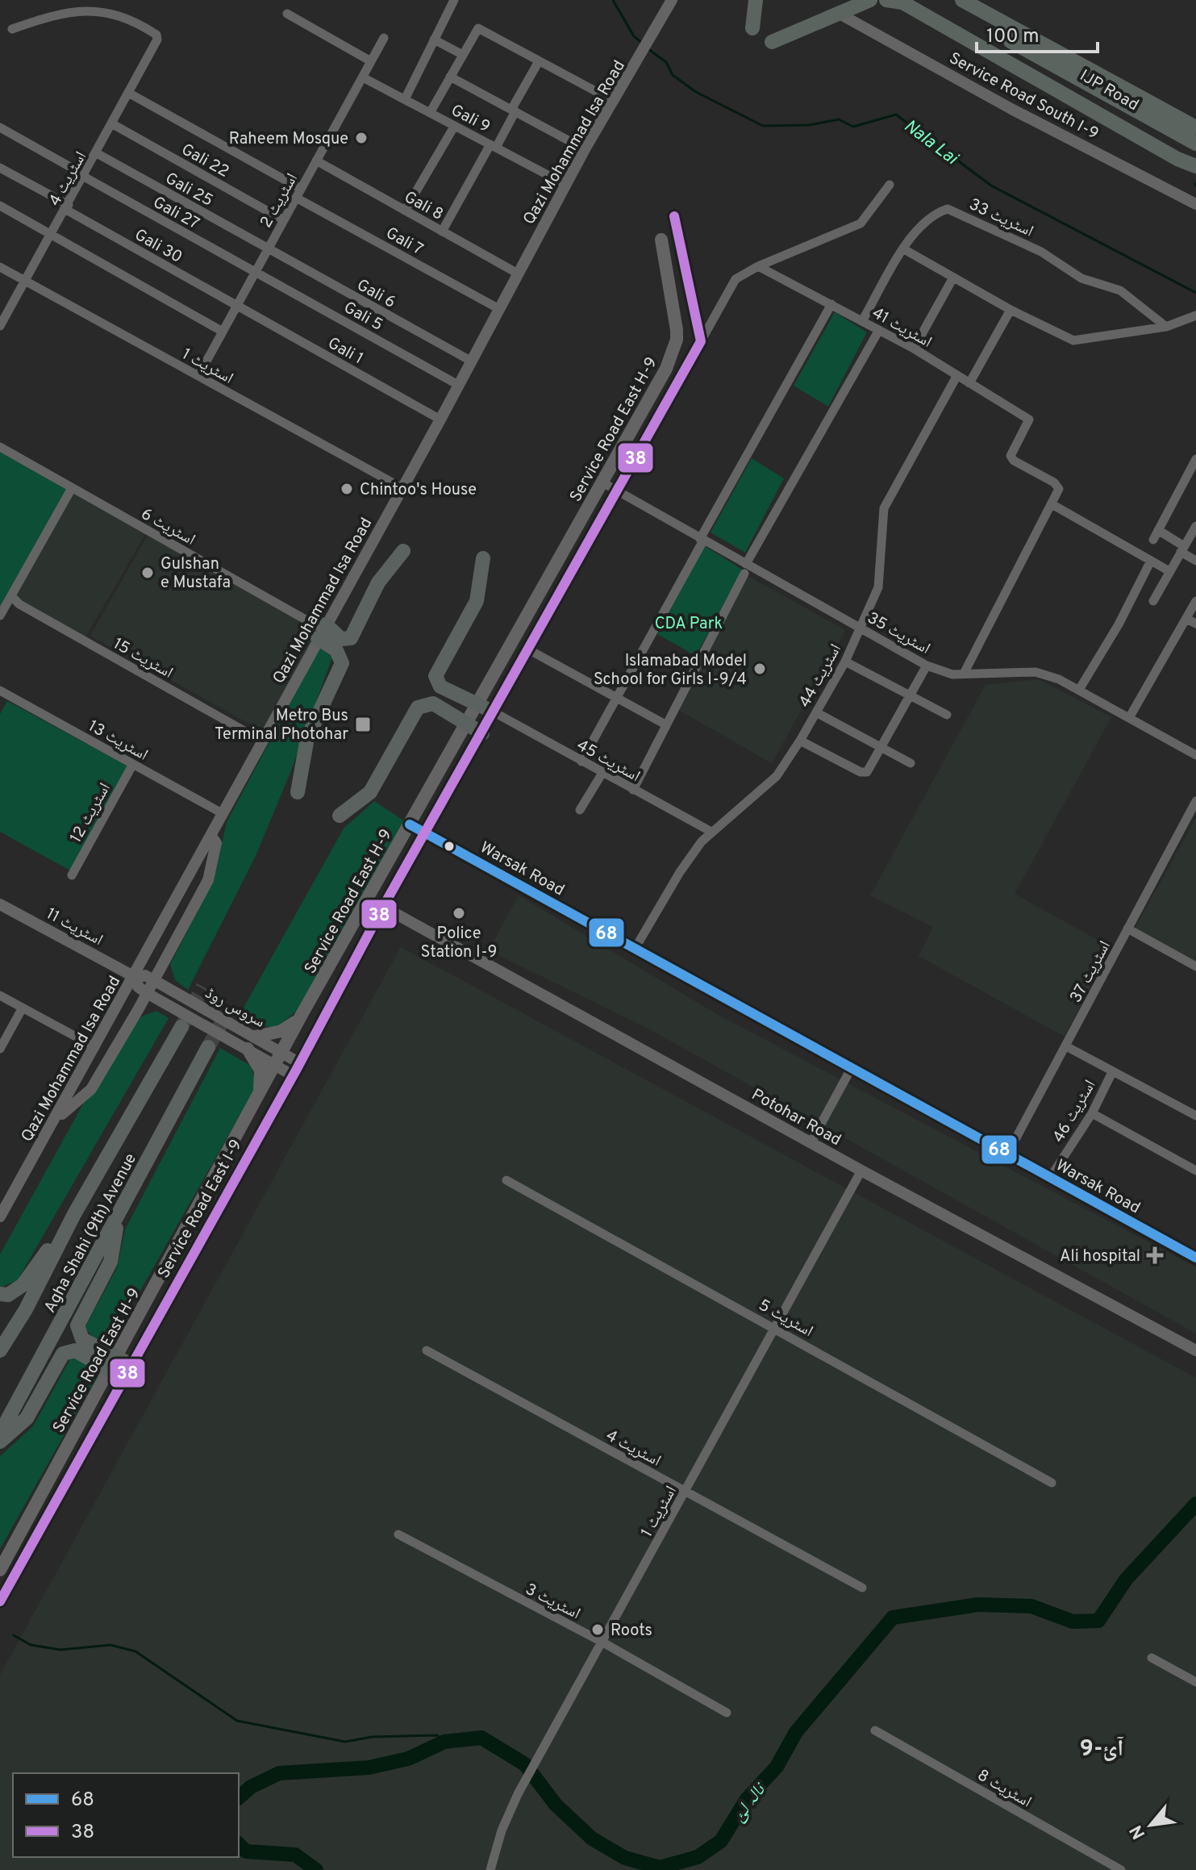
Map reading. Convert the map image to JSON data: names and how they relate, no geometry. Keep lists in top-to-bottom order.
{
  "streets": {
    "highway": ["IJP Road"],
    "main road": ["Service Road East H-9", "Service Road East I-9", "Agha Shahi (9th) Avenue"],
    "street": [
      "Service Road South I-9",
      "Gali 9",
      "Qazi Mohammad Isa Road",
      "Gali 22",
      "اسٹریٹ 4",
      "Gali 25",
      "اسٹریٹ 2",
      "Gali 8",
      "Gali 27",
      "اسٹریٹ 33",
      "Gali 7",
      "Gali 30",
      "Gali 6",
      "Gali 5",
      "اسٹریٹ 41",
      "Gali 1",
      "اسٹریٹ 1",
      "اسٹریٹ 6",
      "اسٹریٹ 35",
      "اسٹریٹ 15",
      "اسٹریٹ 44",
      "اسٹریٹ 13",
      "اسٹریٹ 45",
      "اسٹریٹ 12",
      "Warsak Road",
      "اسٹریٹ 11",
      "اسٹریٹ 37",
      "سروس روڈ",
      "اسٹریٹ 46",
      "Potohar Road",
      "اسٹریٹ 5",
      "اسٹریٹ 3",
      "اسٹریٹ 8"
    ]
  },
  "crossings": [
    ["Gali 9", "Qazi Mohammad Isa Road"],
    ["Gali 9", "اسٹریٹ 2"],
    ["Qazi Mohammad Isa Road", "Gali 8"],
    ["Qazi Mohammad Isa Road", "Gali 7"],
    ["Qazi Mohammad Isa Road", "Gali 6"],
    ["Qazi Mohammad Isa Road", "Gali 5"],
    ["Qazi Mohammad Isa Road", "Gali 1"],
    ["Qazi Mohammad Isa Road", "اسٹریٹ 1"],
    ["Qazi Mohammad Isa Road", "اسٹریٹ 6"],
    ["Qazi Mohammad Isa Road", "اسٹریٹ 15"],
    ["Qazi Mohammad Isa Road", "اسٹریٹ 13"],
    ["Qazi Mohammad Isa Road", "اسٹریٹ 11"],
    ["Qazi Mohammad Isa Road", "سروس روڈ"],
    ["Gali 22", "اسٹریٹ 4"],
    ["Gali 22", "اسٹریٹ 2"],
    ["اسٹریٹ 4", "Gali 25"],
    ["اسٹریٹ 4", "Gali 27"],
    ["اسٹریٹ 4", "Gali 30"],
    ["اسٹریٹ 4", "اسٹریٹ 1"],
    ["Gali 25", "اسٹریٹ 2"],
    ["Gali 25", "Gali 6"],
    ["اسٹریٹ 2", "Gali 8"],
    ["اسٹریٹ 2", "Gali 27"],
    ["اسٹریٹ 2", "Gali 7"],
    ["اسٹریٹ 2", "Gali 30"],
    ["اسٹریٹ 2", "Gali 6"],
    ["اسٹریٹ 2", "Gali 5"],
    ["اسٹریٹ 2", "Gali 1"],
    ["اسٹریٹ 2", "اسٹریٹ 1"],
    ["Gali 27", "Gali 5"],
    ["اسٹریٹ 33", "اسٹریٹ 41"],
    ["Gali 30", "Gali 1"],
    ["اسٹریٹ 41", "اسٹریٹ 44"],
    ["اسٹریٹ 1", "Potohar Road"],
    ["اسٹریٹ 1", "اسٹریٹ 5"],
    ["اسٹریٹ 1", "اسٹریٹ 3"],
    ["Service Road East H-9", "اسٹریٹ 35"],
    ["Service Road East H-9", "اسٹریٹ 45"],
    ["Service Road East H-9", "Warsak Road"],
    ["Service Road East H-9", "سروس روڈ"],
    ["Service Road East H-9", "Potohar Road"],
    ["Service Road East H-9", "Service Road East I-9"],
    ["اسٹریٹ 35", "اسٹریٹ 44"],
    ["اسٹریٹ 44", "اسٹریٹ 45"],
    ["اسٹریٹ 44", "Warsak Road"],
    ["اسٹریٹ 13", "اسٹریٹ 12"],
    ["Warsak Road", "اسٹریٹ 37"],
    ["Warsak Road", "اسٹریٹ 46"],
    ["اسٹریٹ 11", "سروس روڈ"],
    ["سروس روڈ", "Service Road East I-9"]
  ],
  "districts": ["آئ-9"],
  "water": ["Nala Lai", "نالہ لئ"],
  "parks": ["CDA Park"],
  "places": {
    "other": [
      "Raheem Mosque",
      "Chintoo's House",
      "Gulshan e Mustafa",
      "Islamabad Model School for Girls I-9/4",
      "Police Station I-9",
      "Roots"
    ],
    "transit": ["Metro Bus Terminal Photohar"],
    "health": ["Ali hospital"]
  },
  "lines": ["transit line 38", "transit line 68"],
  "legend": ["68", "38"],
  "scale_bar": "100 m",
  "north": "bottom left"
}
